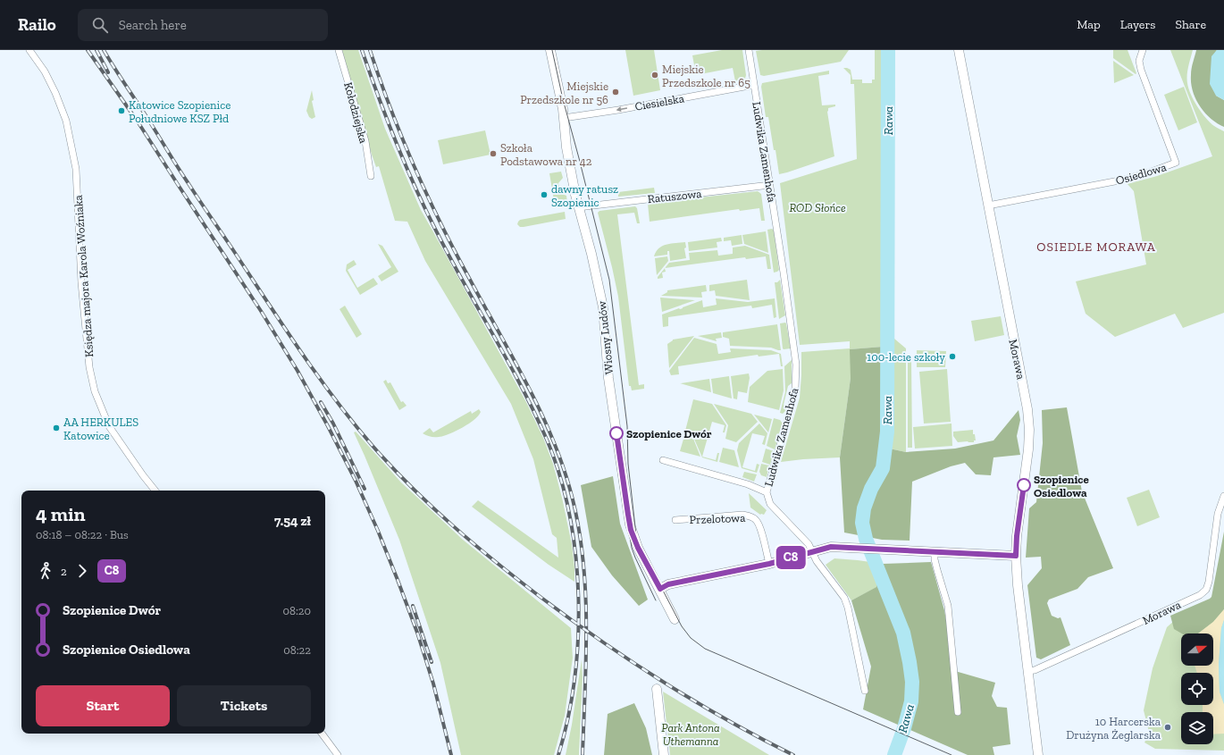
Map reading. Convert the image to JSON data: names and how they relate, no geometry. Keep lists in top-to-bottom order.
{
  "streets": {
    "street": [
      "Ciesielska",
      "Kołodziejska",
      "Ludwika Zamenhofa",
      "Osiedlowa",
      "Ratuszowa",
      "Księdza majora Karola Woźniaka",
      "Wiosny Ludów",
      "Morawa",
      "Przelotowa"
    ]
  },
  "crossings": [
    ["Ciesielska", "Ludwika Zamenhofa"],
    ["Ciesielska", "Wiosny Ludów"],
    ["Ludwika Zamenhofa", "Ratuszowa"],
    ["Osiedlowa", "Morawa"],
    ["Ratuszowa", "Wiosny Ludów"]
  ],
  "one_way": ["Ciesielska"],
  "districts": ["OSIEDLE MORAWA"],
  "water": ["Rawa"],
  "parks": ["ROD Słońce", "Park Antona Uthemanna"],
  "places": [
    "Miejskie Przedszkole nr 65",
    "Miejskie Przedszkole nr 56",
    "Katowice Szopienice Południowe KSZ Płd",
    "Szkoła Podstawowa nr 42",
    "dawny ratusz Szopienic",
    "100-lecie szkoły",
    "AA HERKULES Katowice",
    "Szopienice Dwór",
    "Szopienice Osiedlowa",
    "10 Harcerska Drużyna Żeglarska"
  ],
  "lines": ["bus line C8"],
  "north": "right",
  "page": {
    "header": "Railo",
    "search": "Search here",
    "nav": ["Map", "Layers", "Share"],
    "on_map": "C8",
    "heading": ["4 min", "08:18 – 08:22 · Bus", "7.54 zł"],
    "legs": ["2", "C8"],
    "list": [
      {
        "name": "Szopienice Dwór",
        "value": "08:20"
      },
      {
        "name": "Szopienice Osiedlowa",
        "value": "08:22"
      }
    ],
    "buttons": ["Start", "Tickets"]
  }
}
